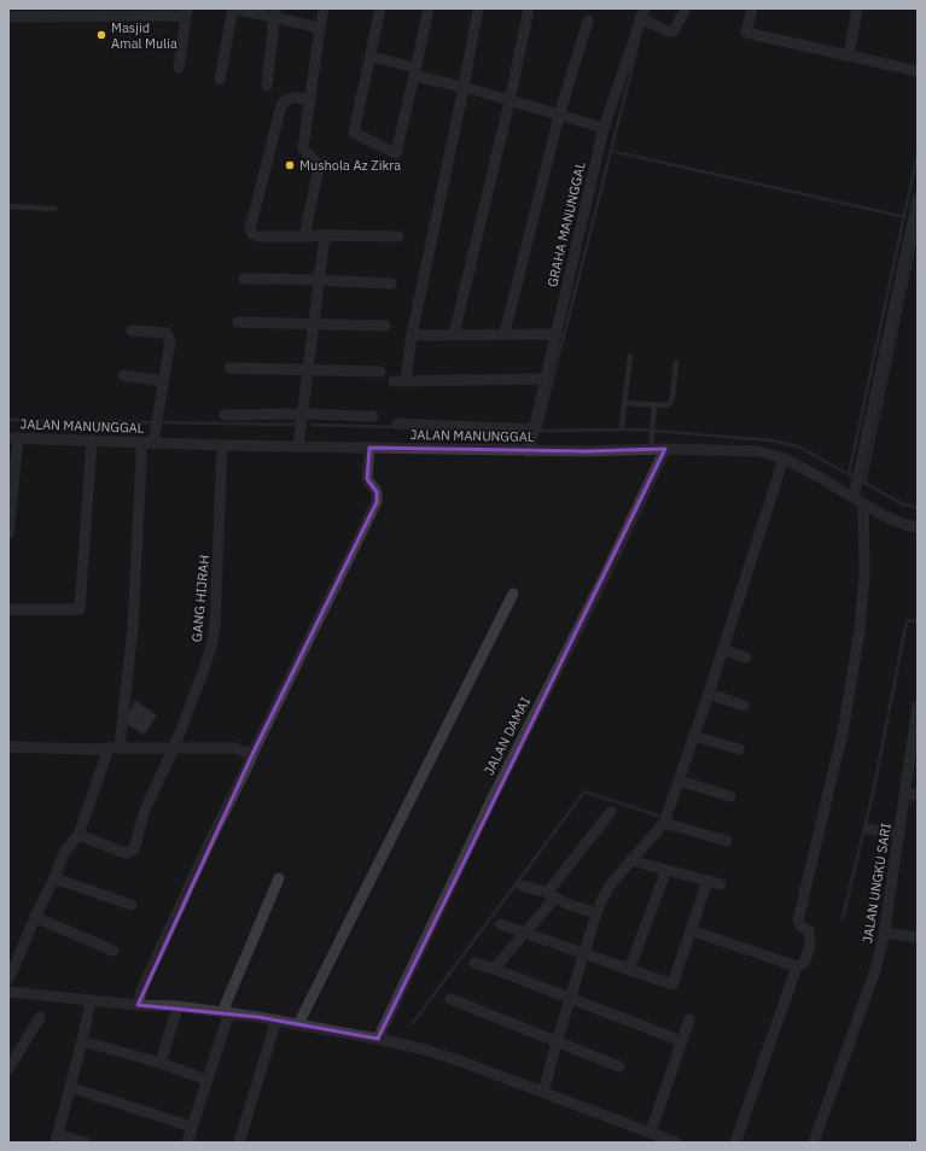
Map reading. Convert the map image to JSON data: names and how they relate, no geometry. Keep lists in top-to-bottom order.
{
  "streets": {
    "street": [
      "GRAHA MANUNGGAL",
      "JALAN MANUNGGAL",
      "GANG HIJRAH",
      "JALAN DAMAI",
      "JALAN UNGKU SARI"
    ]
  },
  "crossings": [
    ["GRAHA MANUNGGAL", "JALAN MANUNGGAL"],
    ["JALAN MANUNGGAL", "GANG HIJRAH"],
    ["JALAN MANUNGGAL", "JALAN DAMAI"]
  ],
  "places": ["Masjid Amal Mulia", "Mushola Az Zikra"]
}
